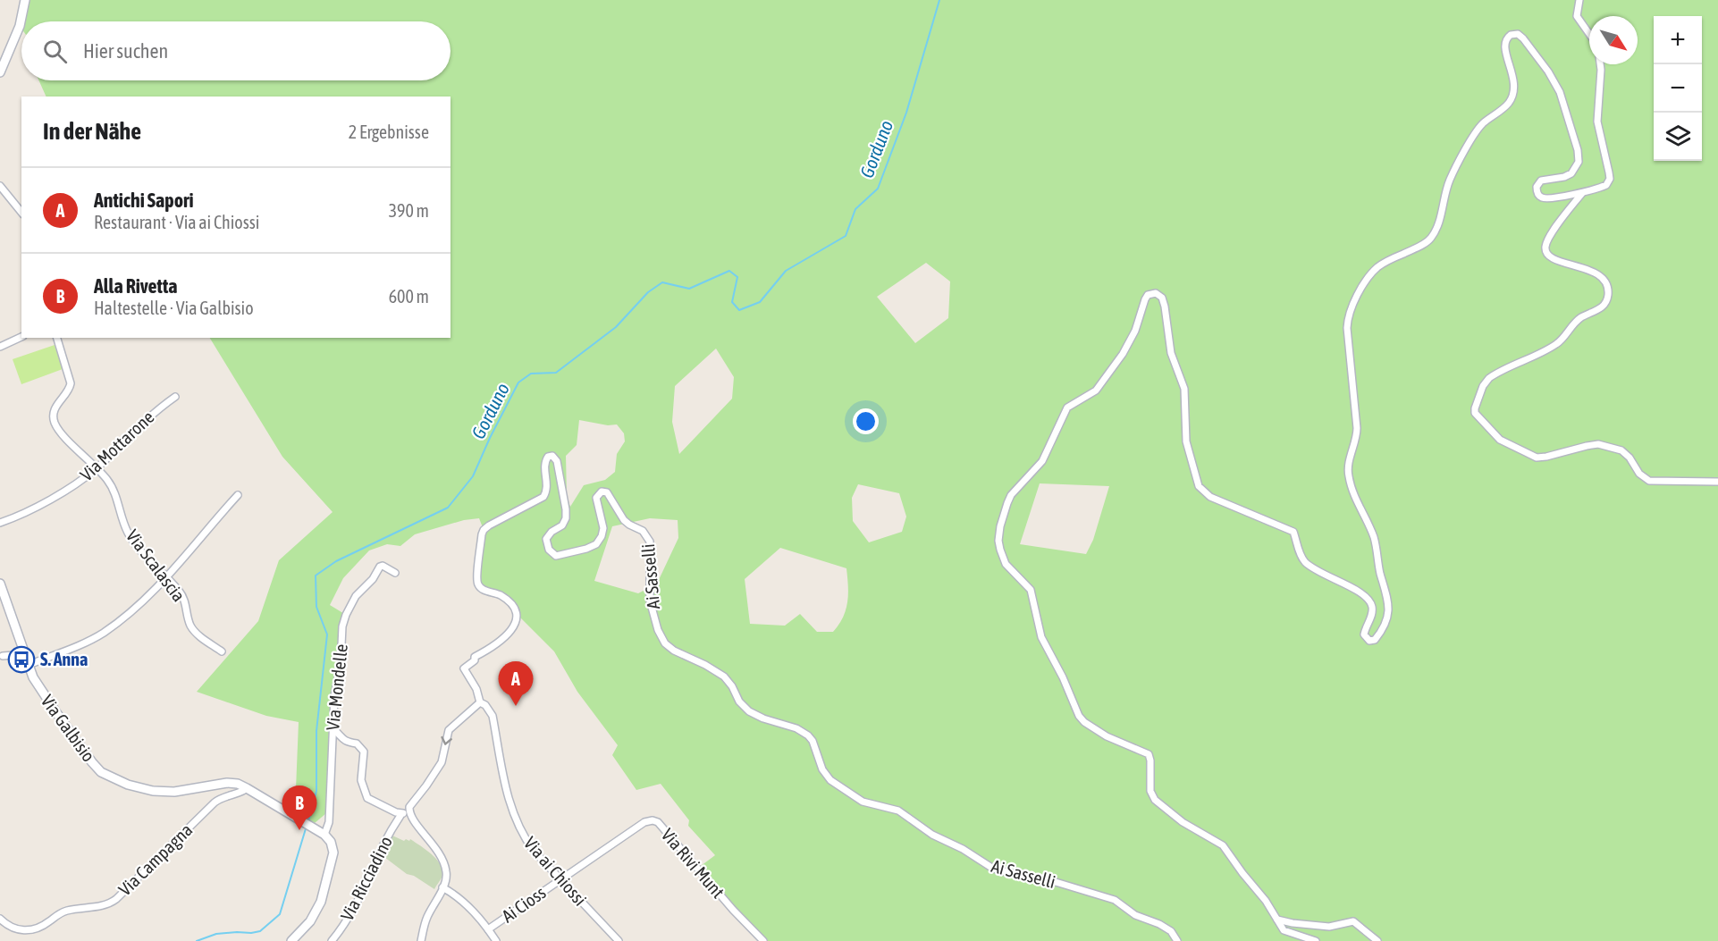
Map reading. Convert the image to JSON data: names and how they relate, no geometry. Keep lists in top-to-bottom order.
{
  "streets": {
    "street": [
      "Via Mottarone",
      "Via Scalascia",
      "Ai Sasselli",
      "Via Mondelle",
      "Via Galbisio",
      "Via Campagna",
      "Via Rivi Munt",
      "Via ai Chiossi",
      "Via Ricciadino",
      "Ai Cioss"
    ]
  },
  "crossings": [
    ["Via Mottarone", "Via Scalascia"],
    ["Ai Sasselli", "Via ai Chiossi"],
    ["Via Mondelle", "Via Galbisio"],
    ["Via Galbisio", "Via Campagna"],
    ["Via Rivi Munt", "Via ai Chiossi"],
    ["Via Rivi Munt", "Ai Cioss"],
    ["Via ai Chiossi", "Ai Cioss"]
  ],
  "water": ["Gorduno"],
  "places": {
    "bus stop": ["S. Anna"]
  },
  "north": "bottom right",
  "page": {
    "map_buttons": ["+", "−"],
    "search": "Hier suchen",
    "heading": ["In der Nähe", "2 Ergebnisse"],
    "list": [
      {
        "mark": "A",
        "name": "Antichi Sapori",
        "note": "Restaurant · Via ai Chiossi",
        "value": "390 m"
      },
      {
        "mark": "B",
        "name": "Alla Rivetta",
        "note": "Haltestelle · Via Galbisio",
        "value": "600 m"
      }
    ],
    "pins": ["A", "B"]
  }
}
